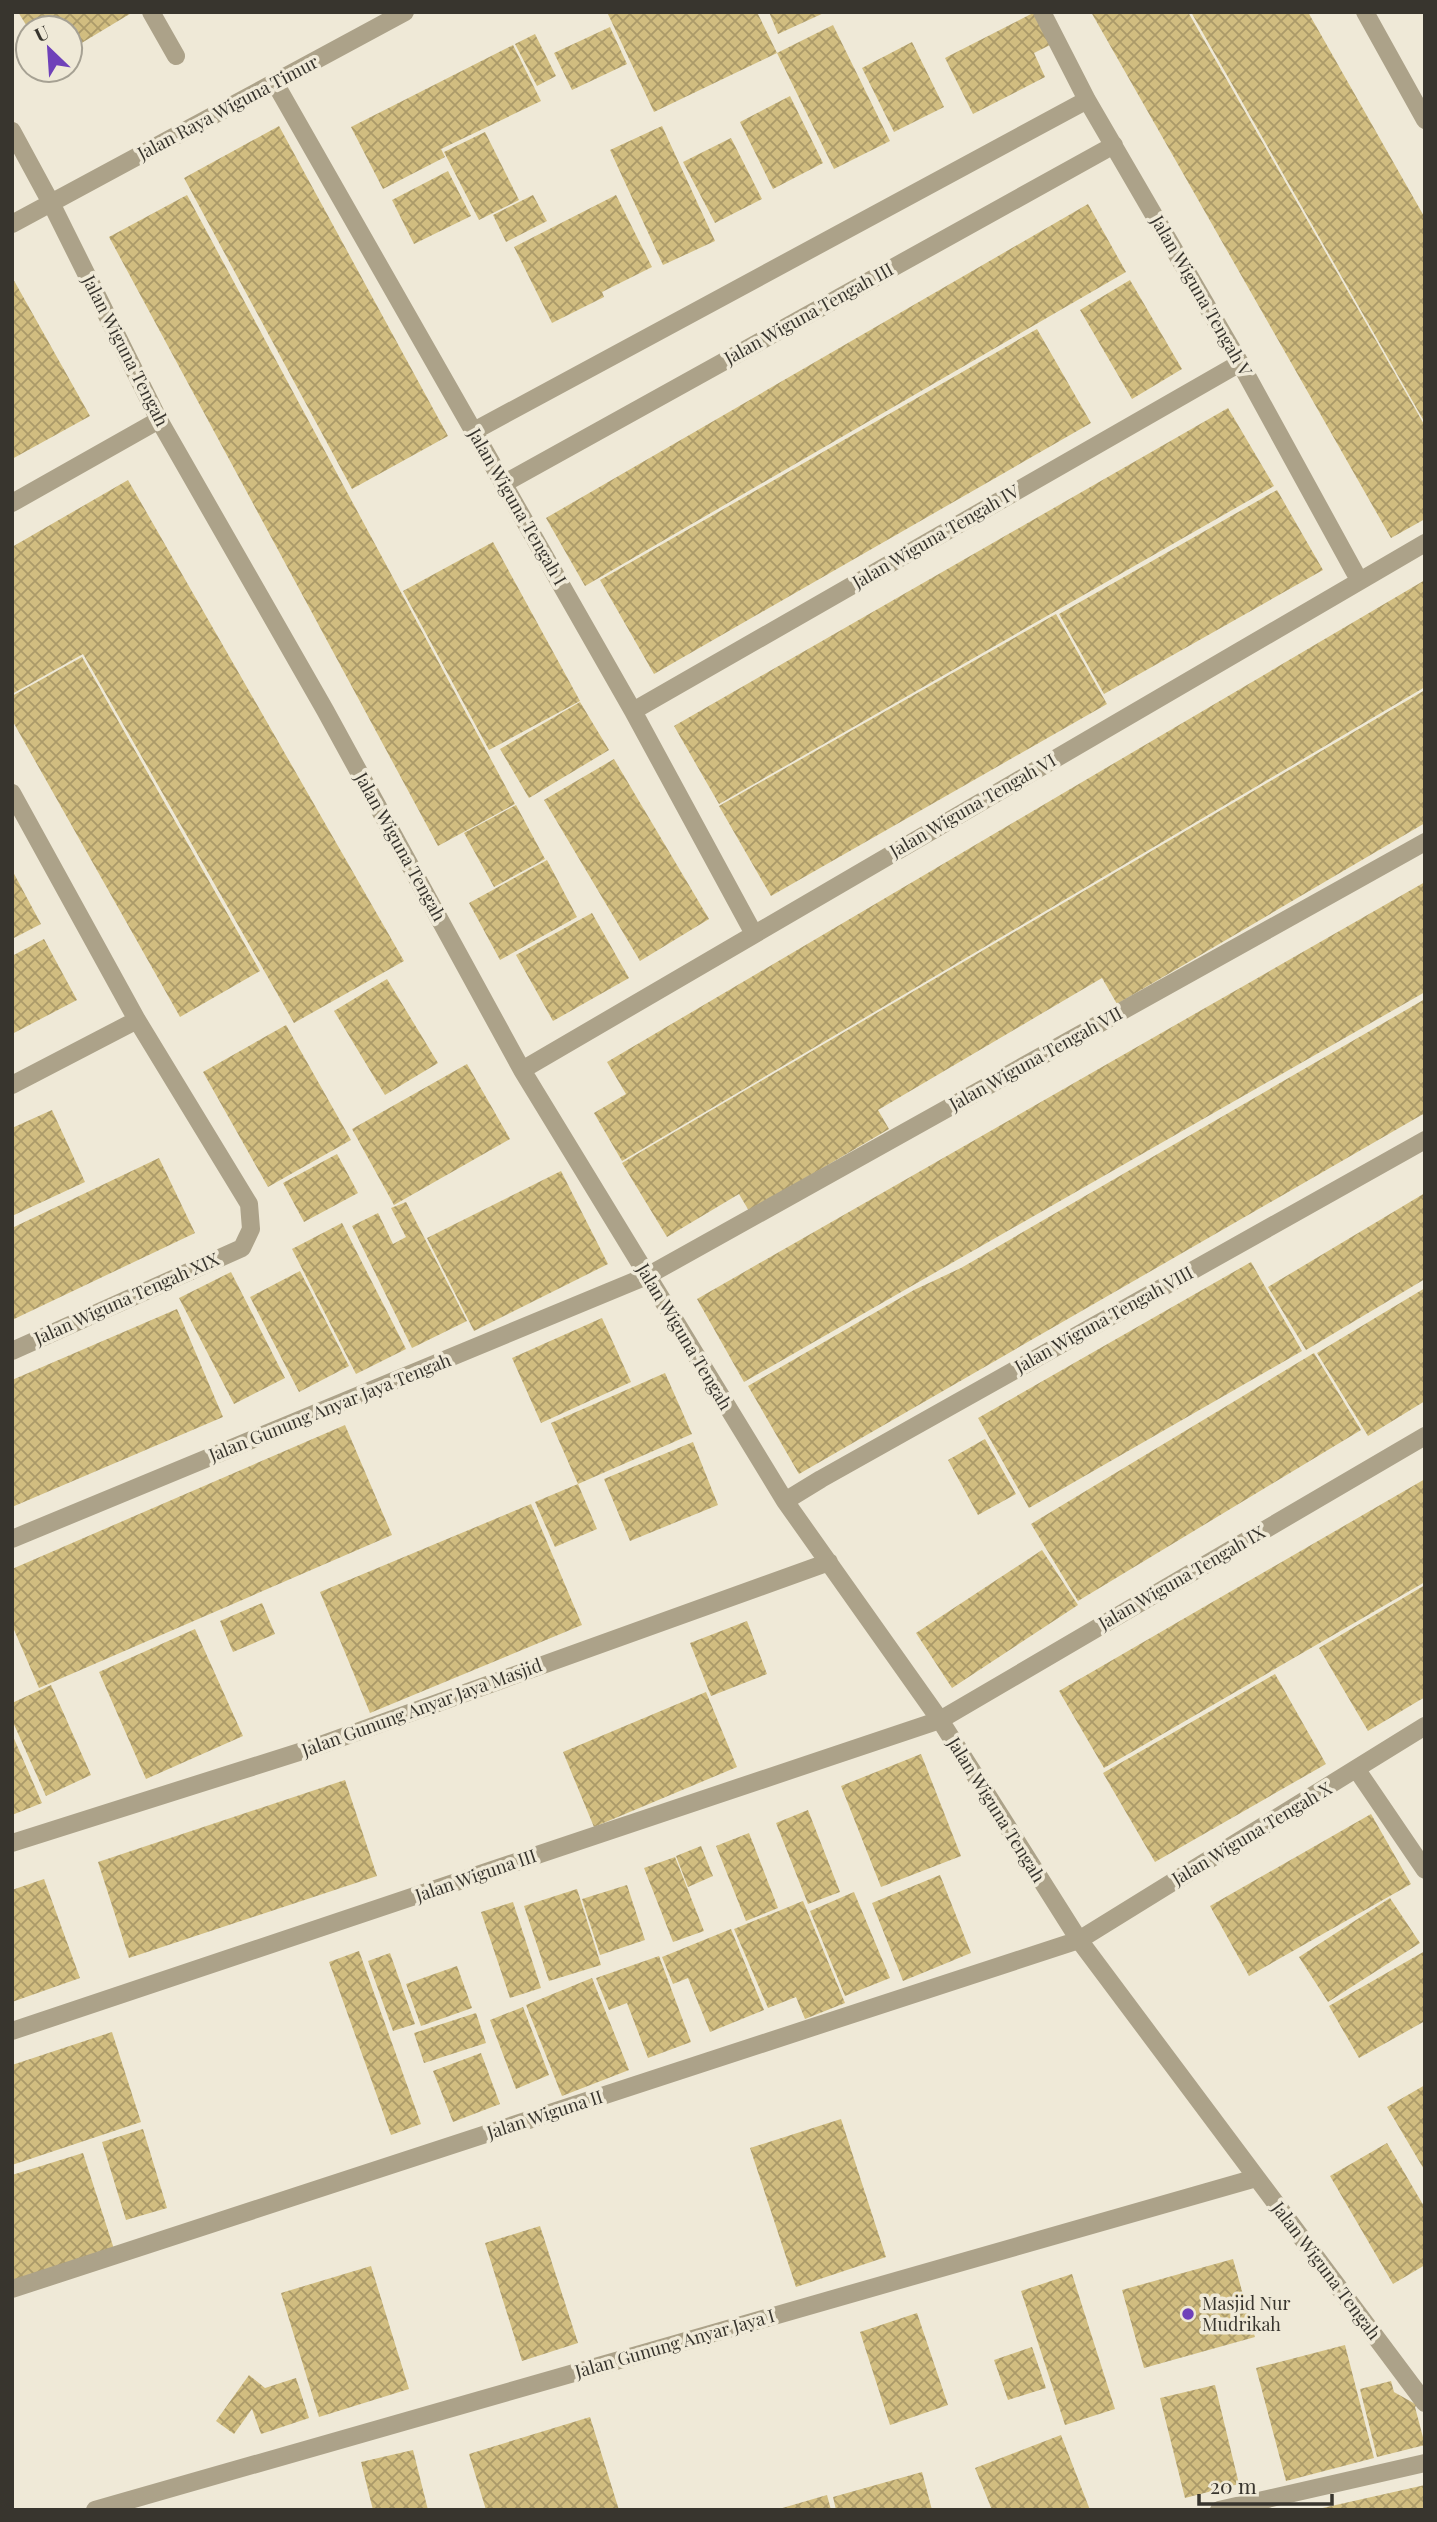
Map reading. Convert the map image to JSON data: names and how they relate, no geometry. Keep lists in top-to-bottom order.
{
  "streets": {
    "street": [
      "Jalan Raya Wiguna Timur",
      "Jalan Wiguna Tengah V",
      "Jalan Wiguna Tengah III",
      "Jalan Wiguna Tengah",
      "Jalan Wiguna Tengah I",
      "Jalan Wiguna Tengah IV",
      "Jalan Wiguna Tengah VI",
      "Jalan Wiguna Tengah VII",
      "Jalan Wiguna Tengah XIX",
      "Jalan Wiguna Tengah VIII",
      "Jalan Gunung Anyar Jaya Tengah",
      "Jalan Wiguna Tengah IX",
      "Jalan Gunung Anyar Jaya Masjid",
      "Jalan Wiguna Tengah X",
      "Jalan Wiguna III",
      "Jalan Wiguna II",
      "Jalan Gunung Anyar Jaya I"
    ]
  },
  "crossings": [
    ["Jalan Raya Wiguna Timur", "Jalan Wiguna Tengah"],
    ["Jalan Raya Wiguna Timur", "Jalan Wiguna Tengah I"],
    ["Jalan Wiguna Tengah V", "Jalan Wiguna Tengah III"],
    ["Jalan Wiguna Tengah V", "Jalan Wiguna Tengah IV"],
    ["Jalan Wiguna Tengah V", "Jalan Wiguna Tengah VI"],
    ["Jalan Wiguna Tengah III", "Jalan Wiguna Tengah I"],
    ["Jalan Wiguna Tengah", "Jalan Wiguna Tengah VI"],
    ["Jalan Wiguna Tengah", "Jalan Wiguna Tengah VII"],
    ["Jalan Wiguna Tengah", "Jalan Wiguna Tengah VIII"],
    ["Jalan Wiguna Tengah", "Jalan Gunung Anyar Jaya Tengah"],
    ["Jalan Wiguna Tengah", "Jalan Wiguna Tengah IX"],
    ["Jalan Wiguna Tengah", "Jalan Gunung Anyar Jaya Masjid"],
    ["Jalan Wiguna Tengah", "Jalan Wiguna Tengah X"],
    ["Jalan Wiguna Tengah", "Jalan Wiguna III"],
    ["Jalan Wiguna Tengah", "Jalan Wiguna II"],
    ["Jalan Wiguna Tengah", "Jalan Gunung Anyar Jaya I"],
    ["Jalan Wiguna Tengah I", "Jalan Wiguna Tengah IV"],
    ["Jalan Wiguna Tengah I", "Jalan Wiguna Tengah VI"],
    ["Jalan Wiguna Tengah VII", "Jalan Gunung Anyar Jaya Tengah"],
    ["Jalan Wiguna Tengah IX", "Jalan Wiguna III"],
    ["Jalan Wiguna Tengah X", "Jalan Wiguna II"]
  ],
  "places": ["Masjid Nur Mudrikah"],
  "scale_bar": "20 m",
  "north": "top left"
}
